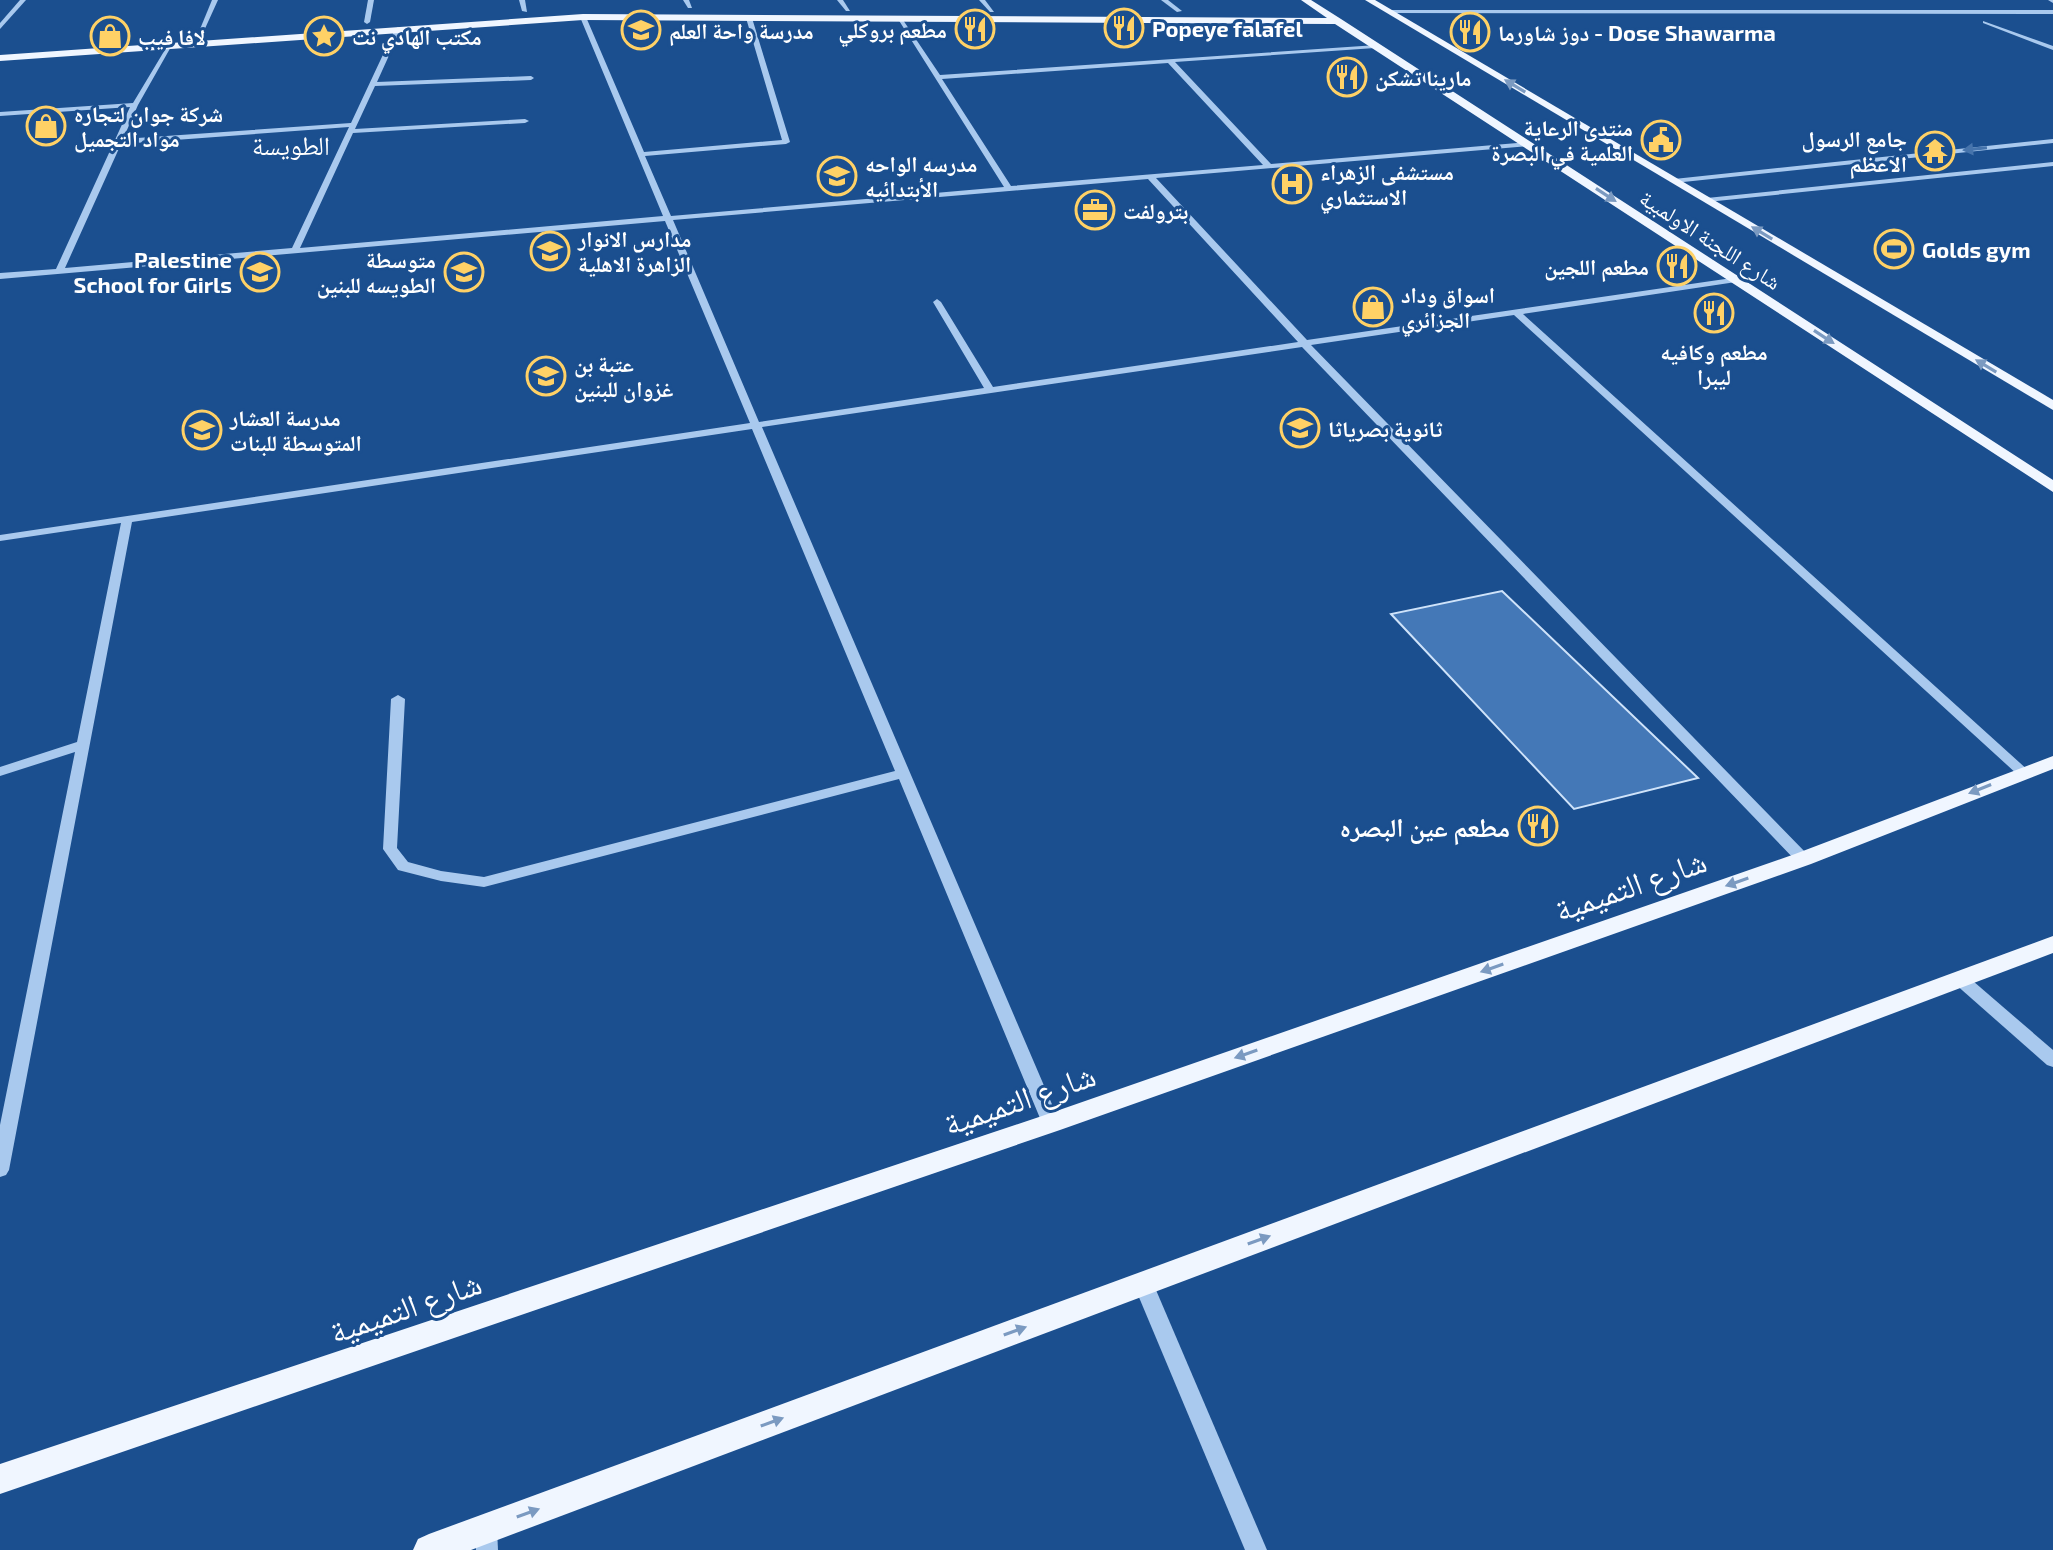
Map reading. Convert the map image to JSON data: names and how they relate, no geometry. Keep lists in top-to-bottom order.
{
  "streets": {
    "main road": ["شارع اللجنة الاولمبية", "شارع التميمية"]
  },
  "districts": ["الطويسة"],
  "places": {
    "restaurant": [
      "Popeye falafel",
      "مطعم بروكلي",
      "دوز شاورما - Dose Shawarma",
      "مارينا تشكن",
      "مطعم اللجين",
      "مطعم وكافيه ليبرا",
      "مطعم عين البصره"
    ],
    "school or university": [
      "مدرسة واحة العلم",
      "مدرسه الواحه الأبتدائيه",
      "مدارس الانوار الزاهرة الاهلية",
      "Palestine School for Girls",
      "متوسطة الطويسه للبنين",
      "عتبة بن غزوان للبنين",
      "ثانوية بصرياثا",
      "مدرسة العشار المتوسطة للبنات"
    ],
    "shop": ["لافا فيب", "شركة جوان لتجاره مواد التجميل", "اسواق وداد الجزائري"],
    "place": ["مكتب الهادي نت"],
    "public building": ["منتدى الرعاية العلمية في البصرة"],
    "temple": ["جامع الرسول الاعظم"],
    "hospital": ["مستشفى الزهراء الاستثماري"],
    "office": ["بترولفت"],
    "sports": ["Golds gym"]
  }
}
